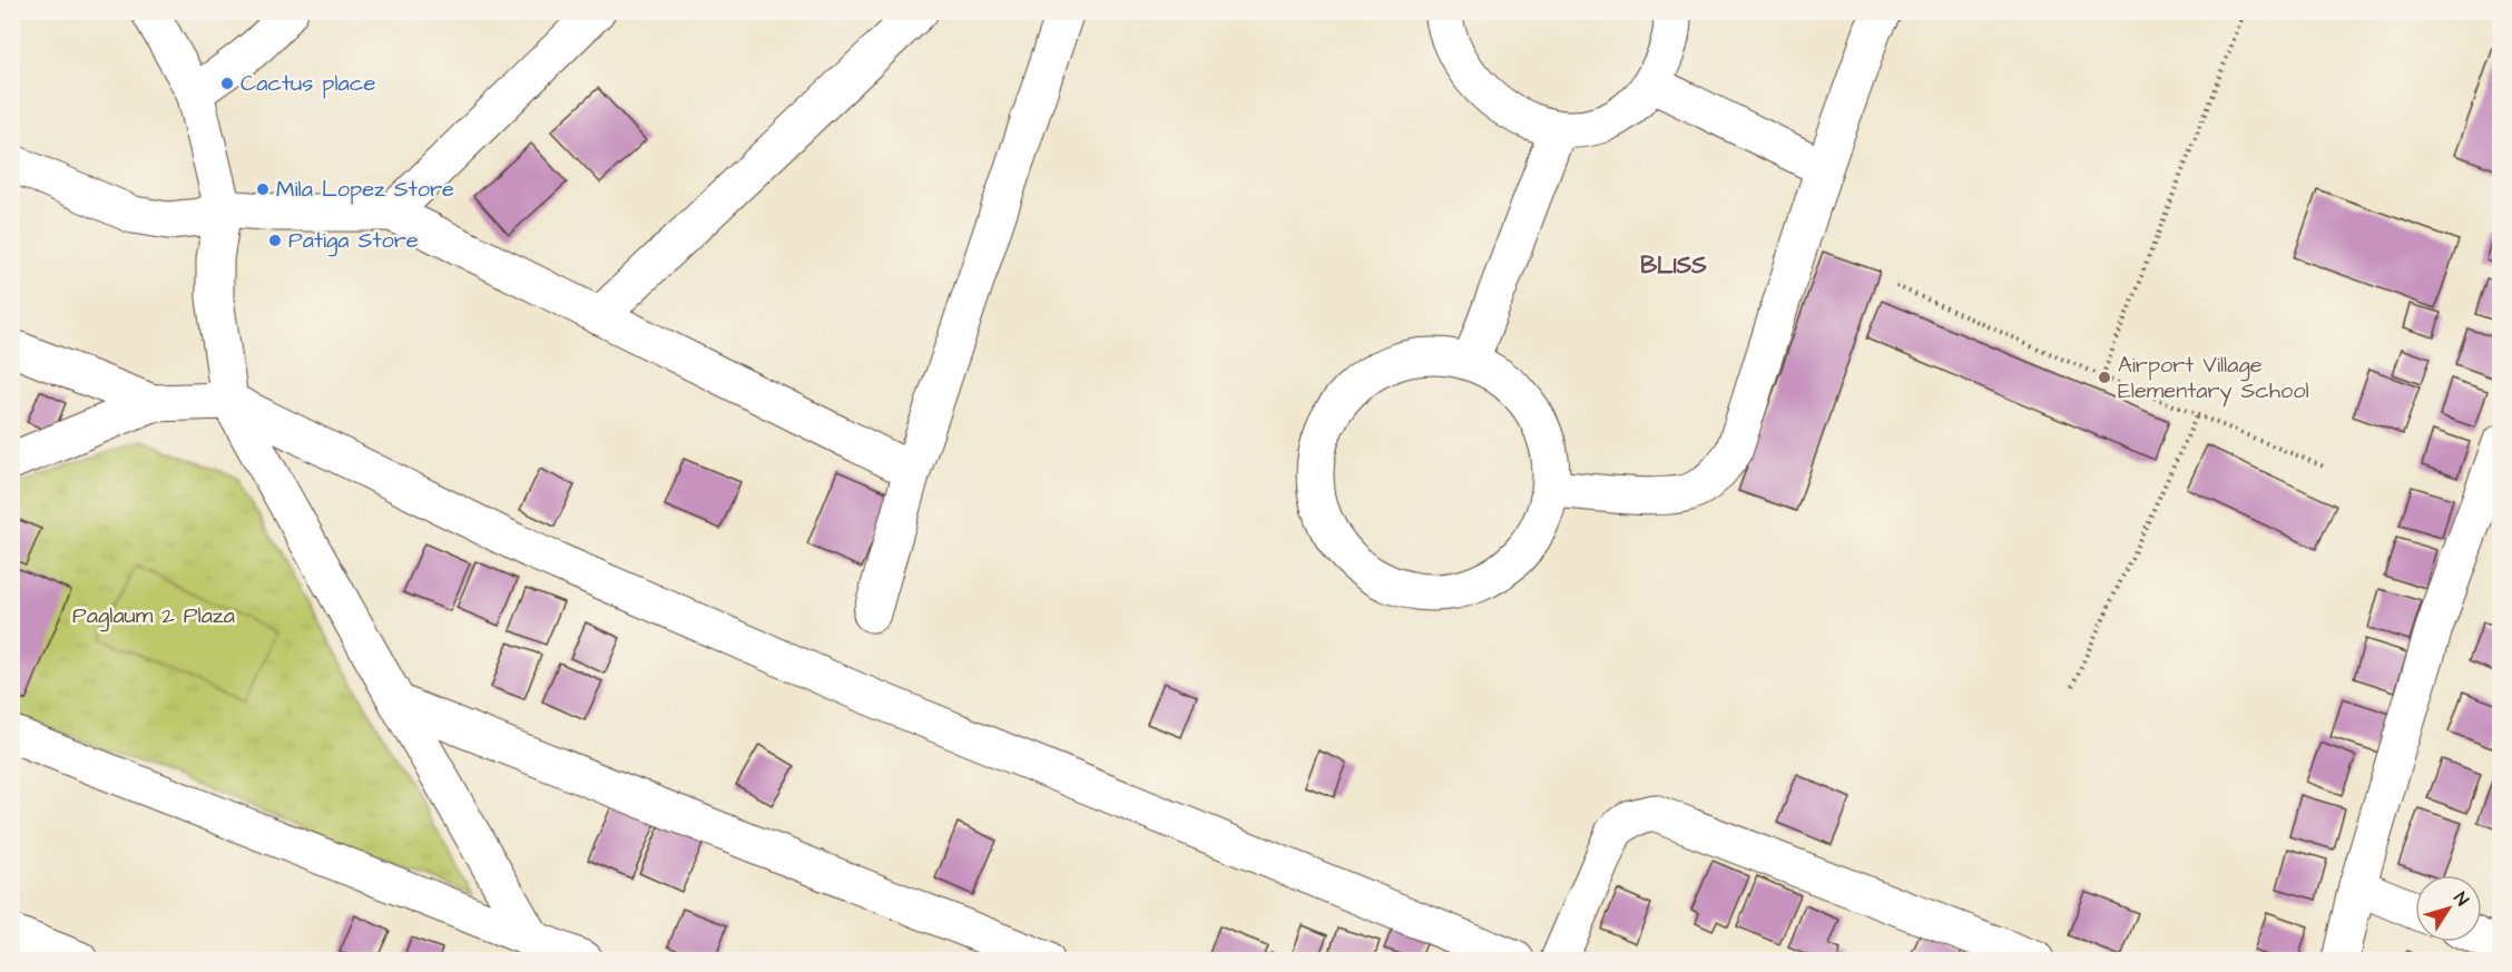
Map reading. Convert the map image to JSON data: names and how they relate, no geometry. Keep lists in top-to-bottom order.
{
  "districts": ["BLISS"],
  "parks": ["Paglaum 2 Plaza"],
  "places": [
    "Cactus place",
    "Mila Lopez Store",
    "Patiga Store",
    "Airport Village Elementary School"
  ],
  "north": "top right"
}
